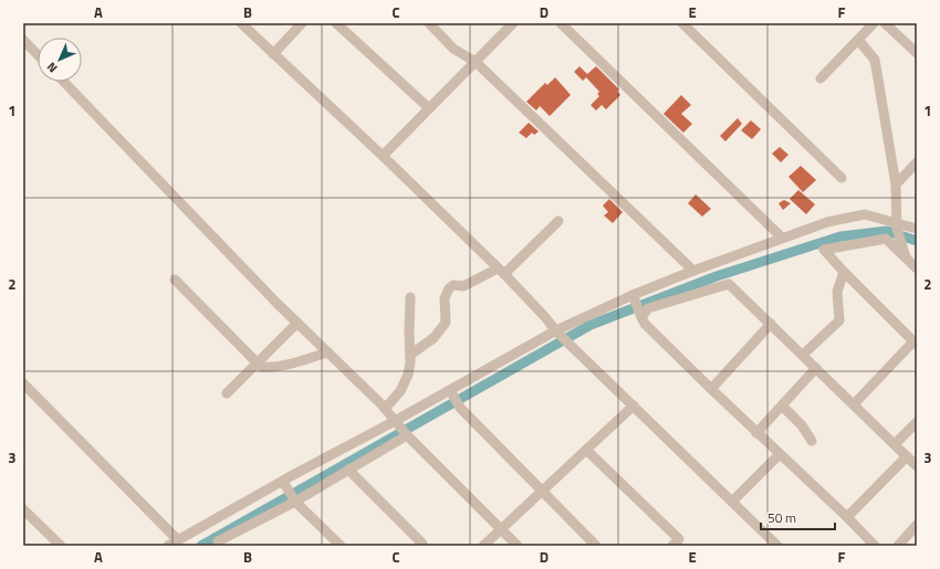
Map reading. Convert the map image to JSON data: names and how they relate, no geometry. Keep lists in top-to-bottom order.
{
  "scale_bar": "50 m",
  "north": "bottom left",
  "grid": {
    "columns": [
      "A",
      "B",
      "C",
      "D",
      "E",
      "F"
    ],
    "rows": ["1", "2", "3"]
  }
}
